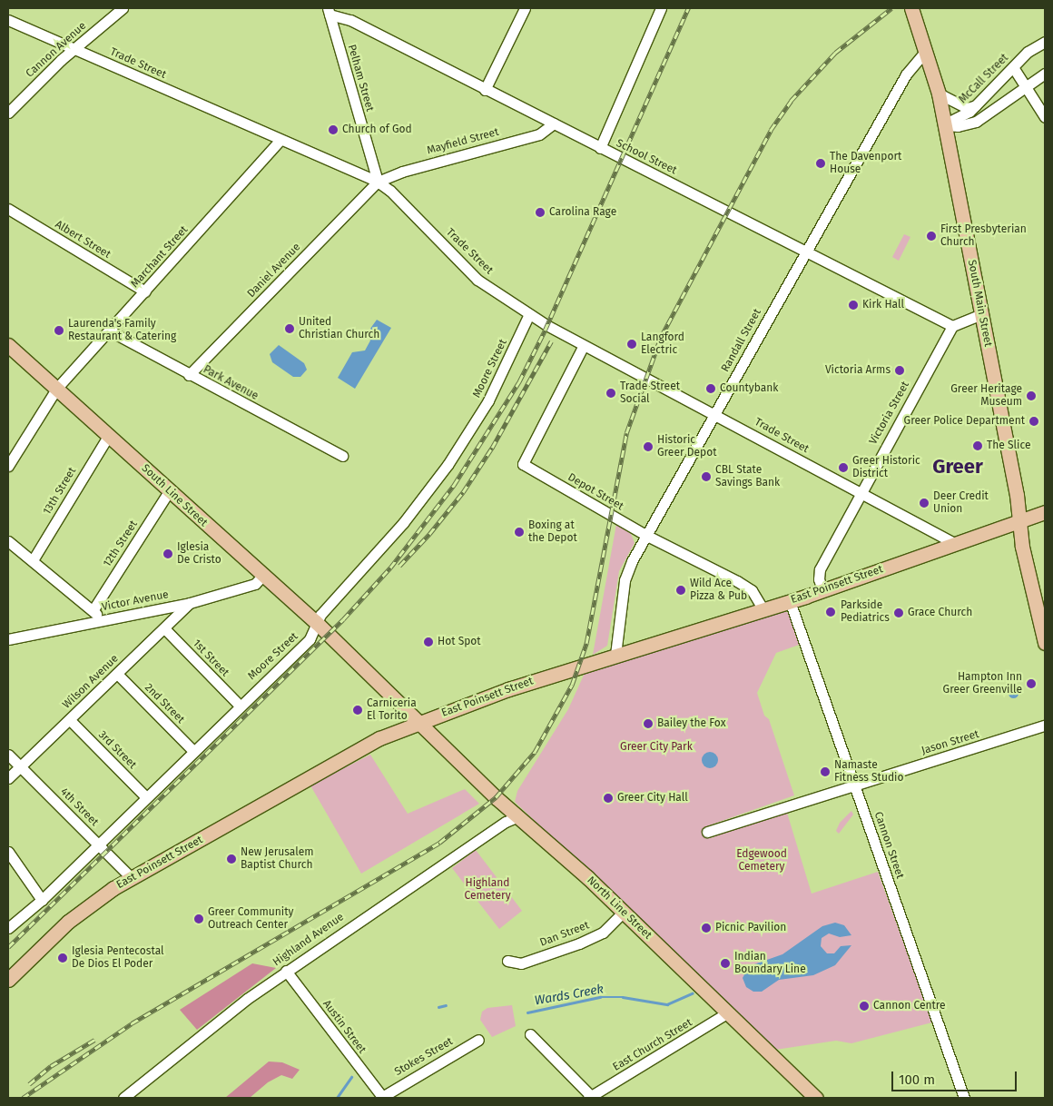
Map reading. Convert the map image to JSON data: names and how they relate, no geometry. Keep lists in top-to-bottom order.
{
  "streets": {
    "main road": [
      "South Main Street",
      "South Line Street",
      "East Poinsett Street",
      "North Line Street"
    ],
    "street": [
      "Cannon Avenue",
      "Trade Street",
      "Pelham Street",
      "McCall Street",
      "Mayfield Street",
      "School Street",
      "Albert Street",
      "Marchant Street",
      "Daniel Avenue",
      "Randall Street",
      "Moore Street",
      "Park Avenue",
      "Victoria Street",
      "13th Street",
      "Depot Street",
      "12th Street",
      "Victor Avenue",
      "1st Street",
      "Wilson Avenue",
      "2nd Street",
      "Jason Street",
      "3rd Street",
      "4th Street",
      "Cannon Street",
      "Dan Street",
      "Highland Avenue",
      "Austin Street",
      "East Church Street",
      "Stokes Street"
    ]
  },
  "crossings": [
    ["Cannon Avenue", "Trade Street"],
    ["Trade Street", "Pelham Street"],
    ["Trade Street", "Mayfield Street"],
    ["Trade Street", "Marchant Street"],
    ["Trade Street", "Daniel Avenue"],
    ["Trade Street", "Randall Street"],
    ["Trade Street", "Moore Street"],
    ["Trade Street", "Victoria Street"],
    ["Trade Street", "Depot Street"],
    ["Trade Street", "East Poinsett Street"],
    ["Pelham Street", "Mayfield Street"],
    ["Pelham Street", "School Street"],
    ["Pelham Street", "Daniel Avenue"],
    ["McCall Street", "South Main Street"],
    ["Mayfield Street", "School Street"],
    ["Mayfield Street", "Daniel Avenue"],
    ["School Street", "Randall Street"],
    ["School Street", "Victoria Street"],
    ["Albert Street", "Marchant Street"],
    ["Marchant Street", "Park Avenue"],
    ["Marchant Street", "South Line Street"],
    ["Daniel Avenue", "Park Avenue"],
    ["South Main Street", "Randall Street"],
    ["South Main Street", "East Poinsett Street"],
    ["Randall Street", "Depot Street"],
    ["Randall Street", "East Poinsett Street"],
    ["Moore Street", "South Line Street"],
    ["Moore Street", "1st Street"],
    ["Moore Street", "2nd Street"],
    ["Moore Street", "3rd Street"],
    ["Moore Street", "4th Street"],
    ["Victoria Street", "East Poinsett Street"],
    ["13th Street", "South Line Street"],
    ["Depot Street", "East Poinsett Street"],
    ["South Line Street", "12th Street"],
    ["South Line Street", "East Poinsett Street"],
    ["South Line Street", "Victor Avenue"],
    ["South Line Street", "North Line Street"],
    ["East Poinsett Street", "4th Street"],
    ["East Poinsett Street", "Cannon Street"],
    ["East Poinsett Street", "North Line Street"],
    ["Victor Avenue", "Wilson Avenue"],
    ["1st Street", "Wilson Avenue"],
    ["Wilson Avenue", "2nd Street"],
    ["Wilson Avenue", "3rd Street"],
    ["Wilson Avenue", "4th Street"],
    ["Jason Street", "Cannon Street"],
    ["North Line Street", "Dan Street"],
    ["North Line Street", "Highland Avenue"],
    ["North Line Street", "East Church Street"],
    ["Highland Avenue", "Austin Street"],
    ["Austin Street", "Stokes Street"]
  ],
  "districts": ["Greer"],
  "water": ["Wards Creek"],
  "parks": ["Greer City Park", "Edgewood Cemetery", "Highland Cemetery"],
  "places": [
    "Church of God",
    "The Davenport House",
    "Carolina Rage",
    "First Presbyterian Church",
    "Kirk Hall",
    "United Christian Church",
    "Laurenda's Family Restaurant & Catering",
    "Langford Electric",
    "Victoria Arms",
    "Countybank",
    "Trade Street Social",
    "Greer Heritage Museum",
    "Greer Police Department",
    "The Slice",
    "Historic Greer Depot",
    "Greer Historic District",
    "CBL State Savings Bank",
    "Deer Credit Union",
    "Boxing at the Depot",
    "Iglesia De Cristo",
    "Wild Ace Pizza & Pub",
    "Parkside Pediatrics",
    "Grace Church",
    "Hot Spot",
    "Hampton Inn Greer Greenville",
    "Carniceria El Torito",
    "Bailey the Fox",
    "Namaste Fitness Studio",
    "Greer City Hall",
    "New Jerusalem Baptist Church",
    "Greer Community Outreach Center",
    "Picnic Pavilion",
    "Iglesia Pentecostal De Dios El Poder",
    "Indian Boundary Line",
    "Cannon Centre"
  ],
  "scale_bar": "100 m"
}
